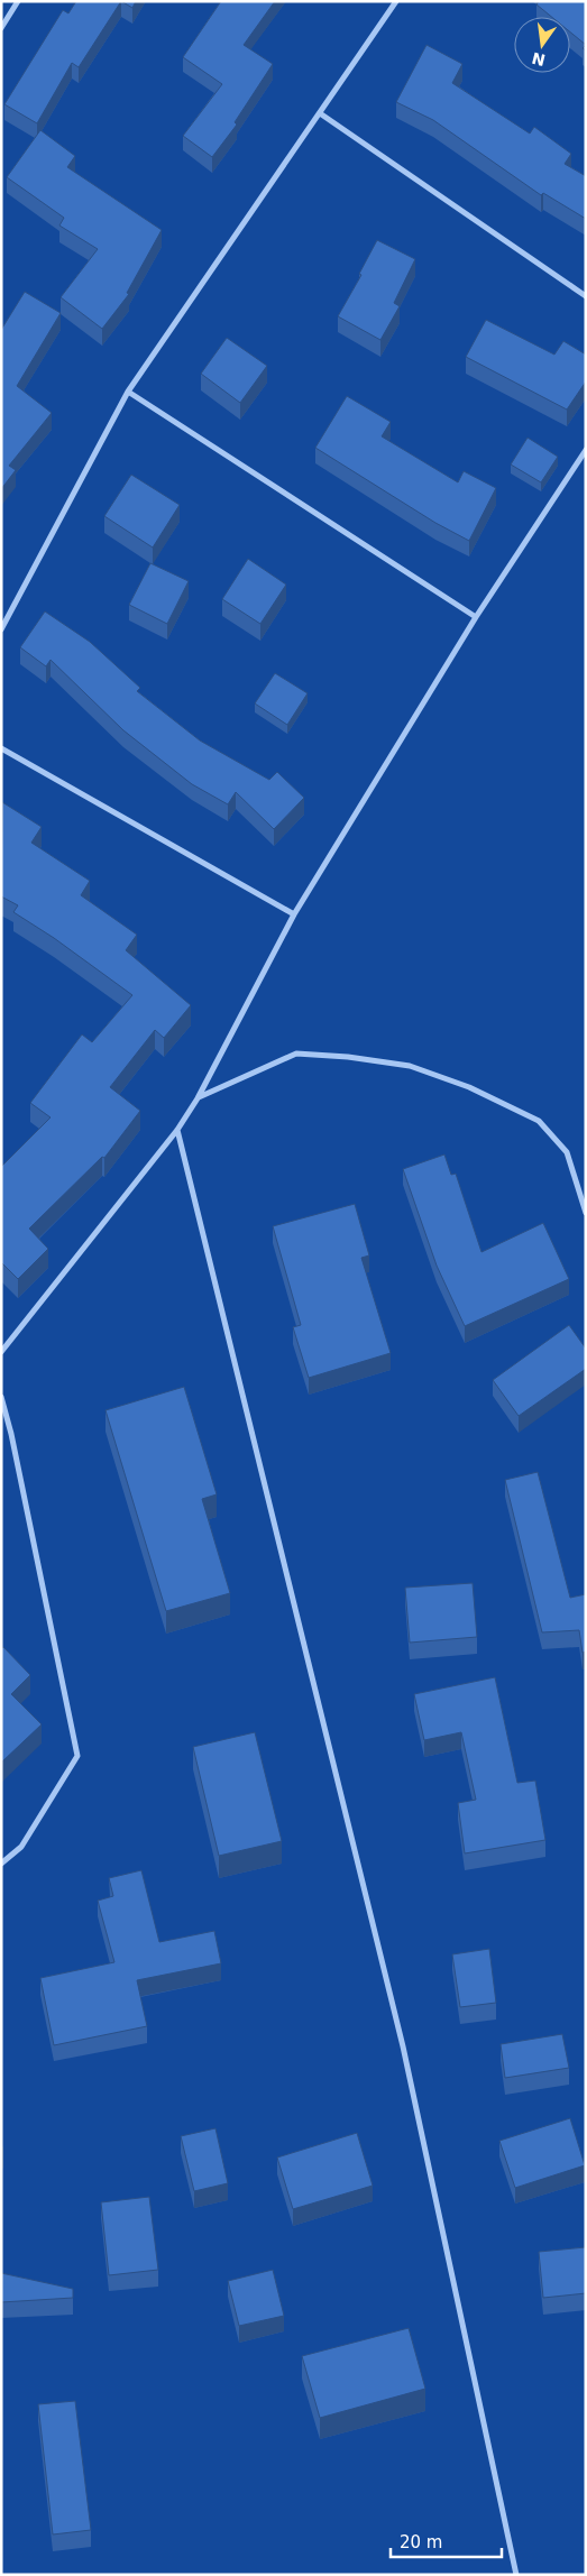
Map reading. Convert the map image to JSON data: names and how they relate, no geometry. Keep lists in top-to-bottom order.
{
  "scale_bar": "20 m",
  "north": "bottom"
}
